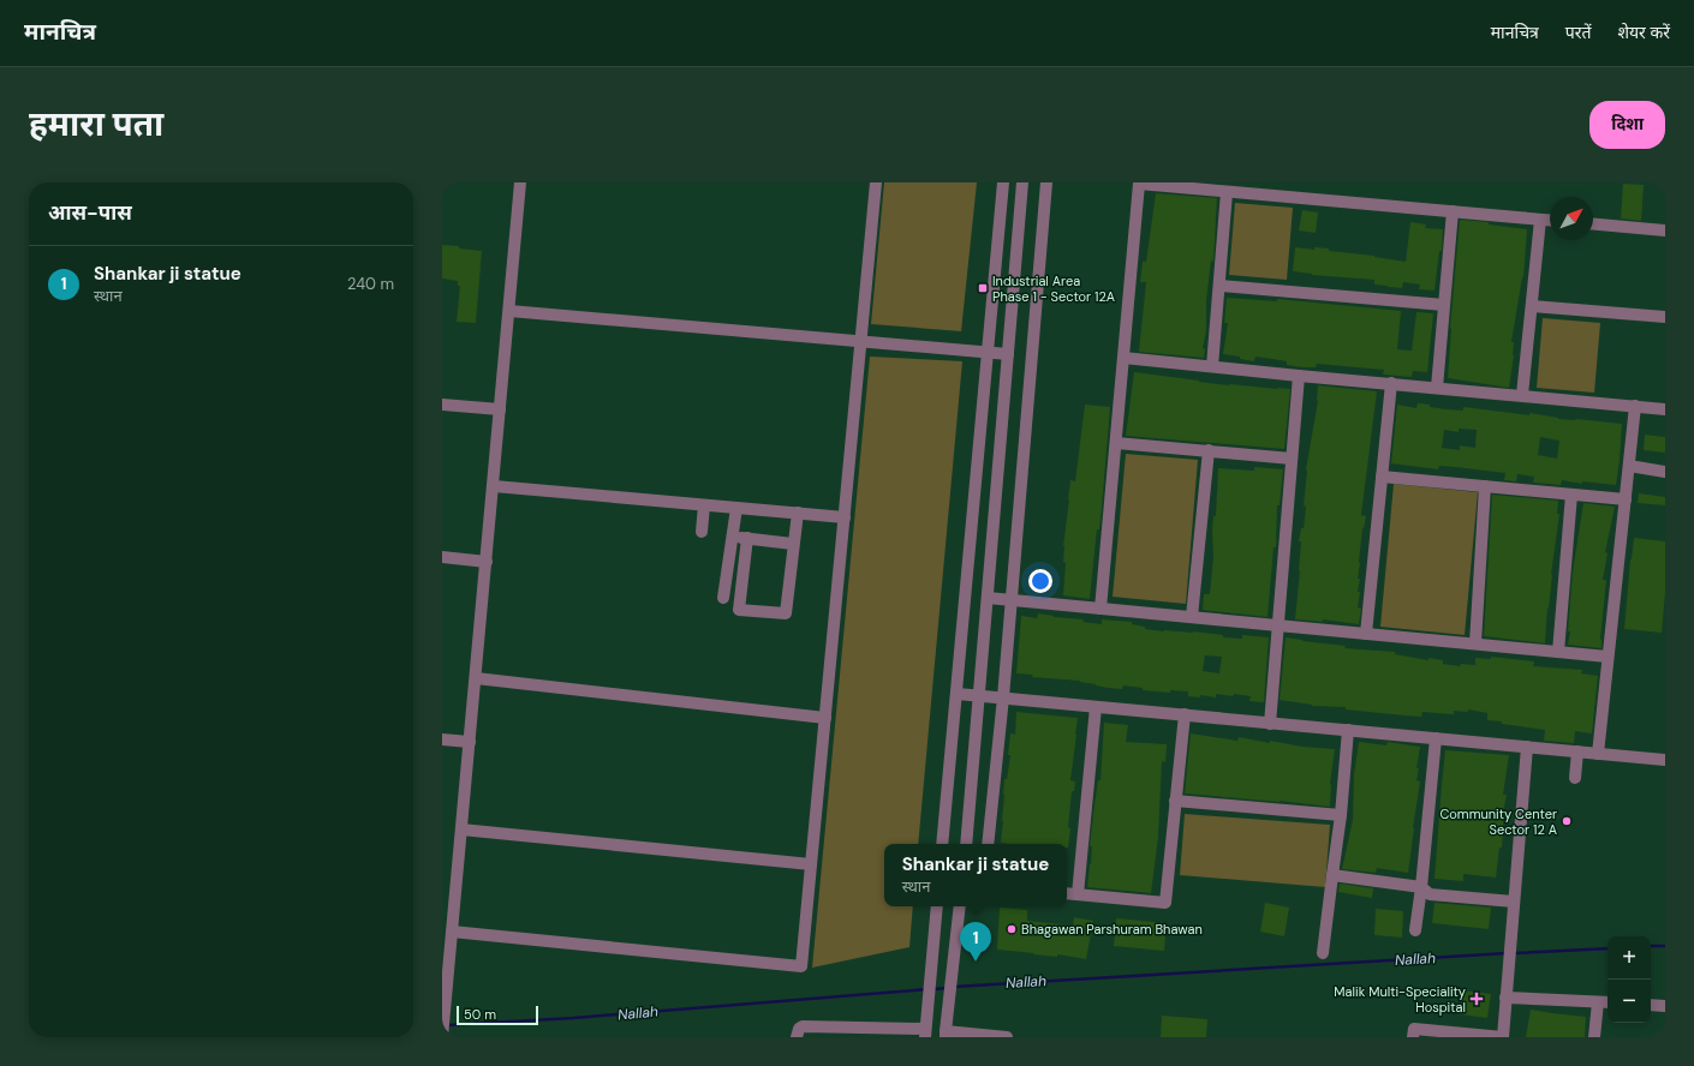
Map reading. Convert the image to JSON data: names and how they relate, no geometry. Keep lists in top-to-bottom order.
{
  "water": ["Nallah"],
  "places": {
    "transit": ["Industrial Area Phase 1 - Sector 12A"],
    "other": ["Community Center Sector 12 A", "Bhagawan Parshuram Bhawan"],
    "health": ["Malik Multi-Speciality Hospital"]
  },
  "scale_bar": "50 m",
  "north": "top right",
  "page": {
    "header": "मानचित्र",
    "nav": ["मानचित्र", "परतें", "शेयर करें"],
    "buttons": "दिशा",
    "title": "हमारा पता",
    "heading": "आस-पास",
    "list": [
      {
        "mark": "1",
        "name": "Shankar ji statue",
        "note": "स्थान",
        "value": "240 m"
      }
    ],
    "popup": ["Shankar ji statue", "स्थान"],
    "pins": "1",
    "map_buttons": ["+", "−"],
    "scale": "50 m"
  }
}
